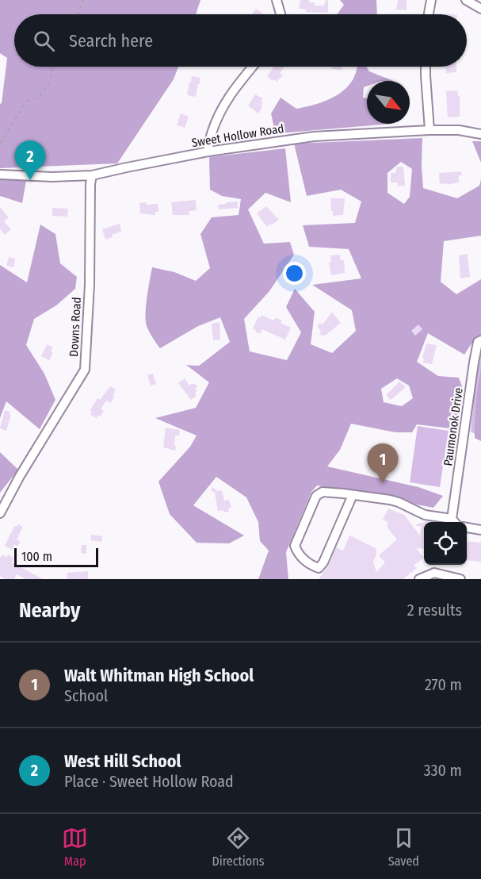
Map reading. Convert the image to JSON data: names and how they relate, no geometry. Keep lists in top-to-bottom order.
{
  "streets": {
    "street": ["Sweet Hollow Road", "Downs Road", "Paumonok Drive"]
  },
  "crossings": [
    ["Sweet Hollow Road", "Downs Road"]
  ],
  "scale_bar": "100 m",
  "north": "bottom right",
  "page": {
    "search": "Search here",
    "pins": ["2", "1"],
    "scale": "100 m",
    "heading": ["Nearby", "2 results"],
    "list": [
      {
        "mark": "1",
        "name": "Walt Whitman High School",
        "note": "School",
        "value": "270 m"
      },
      {
        "mark": "2",
        "name": "West Hill School",
        "note": "Place · Sweet Hollow Road",
        "value": "330 m"
      }
    ],
    "nav": ["Map", "Directions", "Saved"]
  }
}
